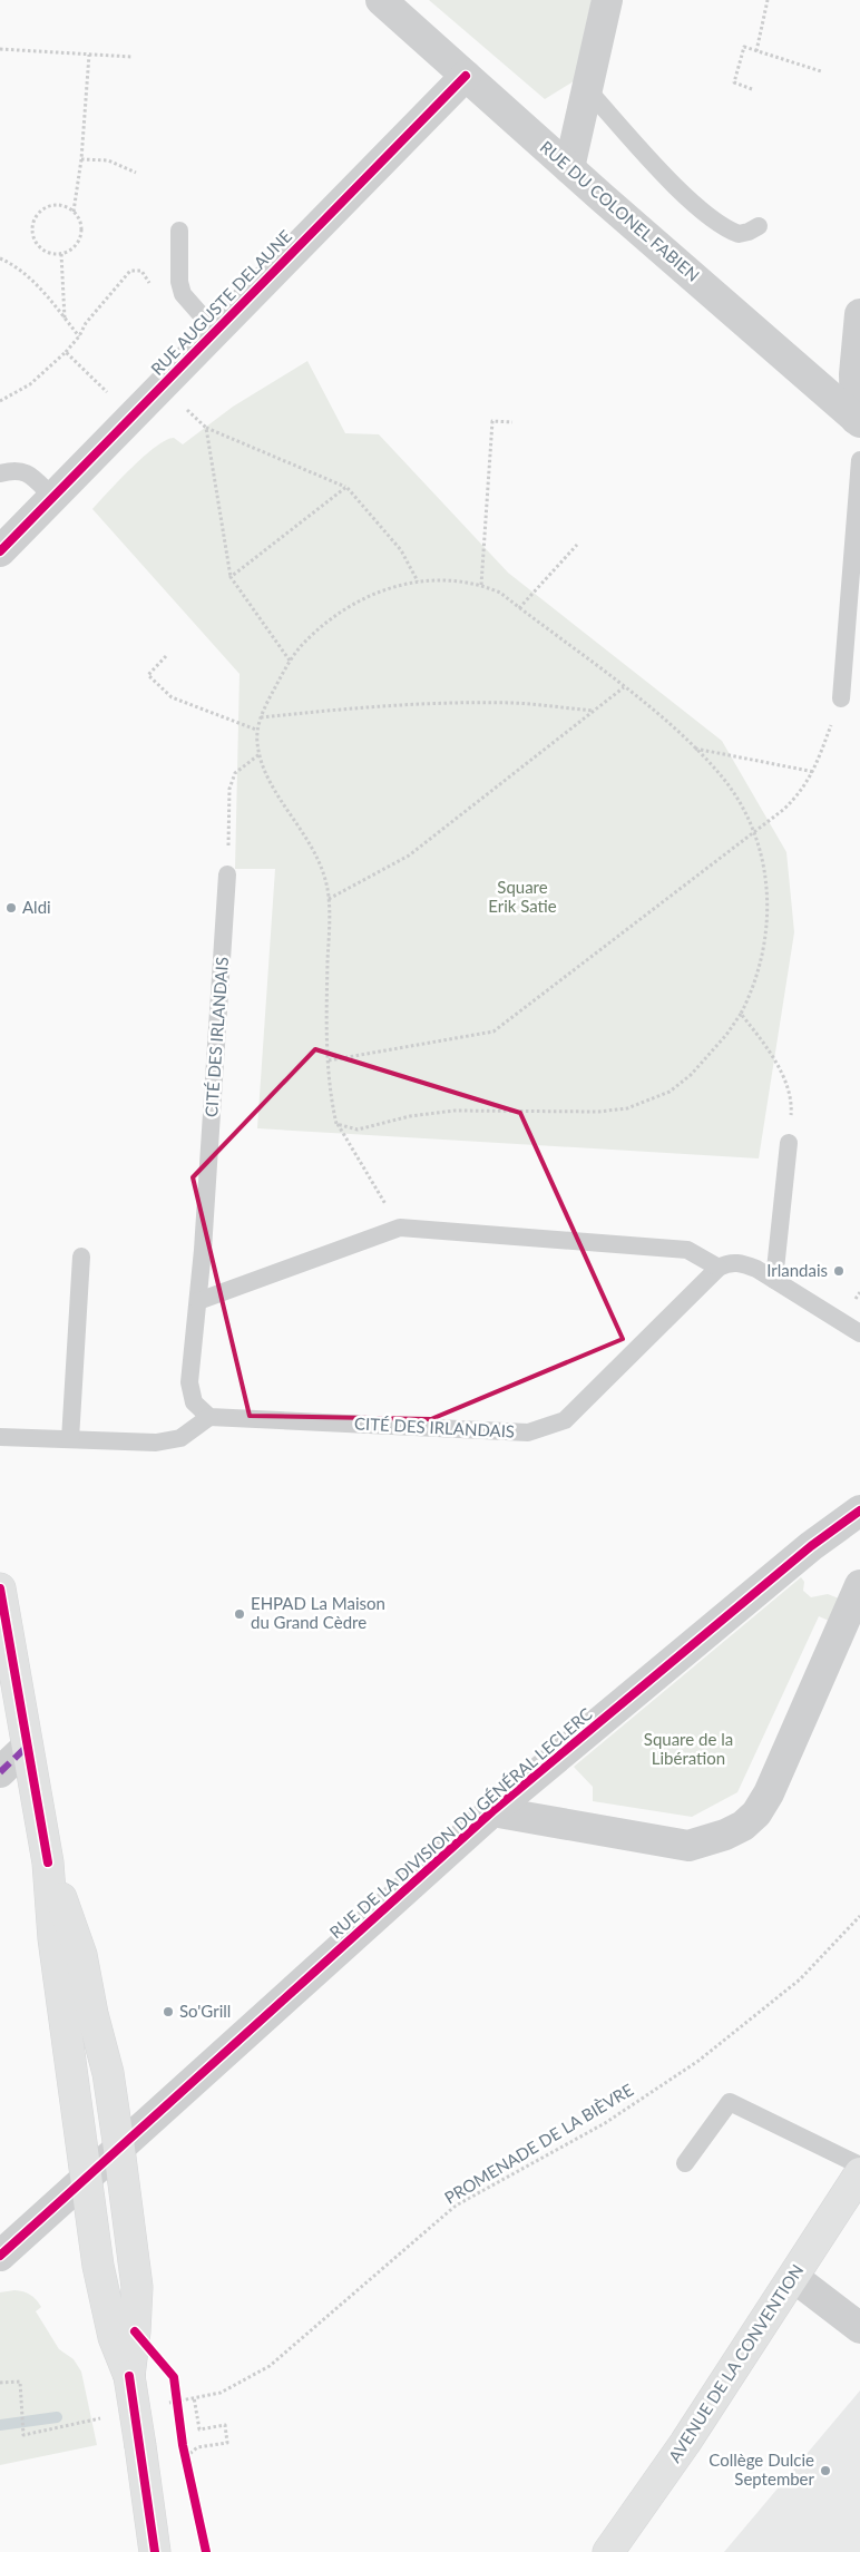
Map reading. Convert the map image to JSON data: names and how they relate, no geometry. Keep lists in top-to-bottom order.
{
  "streets": {
    "main road": ["AVENUE DE LA CONVENTION"],
    "street": ["RUE DU COLONEL FABIEN", "RUE AUGUSTE DELAUNE", "RUE DE LA DIVISION DU GÉNÉRAL LECLERC"],
    "lane": ["CITÉ DES IRLANDAIS"],
    "path": ["PROMENADE DE LA BIÈVRE"]
  },
  "crossings": [
    ["RUE DU COLONEL FABIEN", "RUE AUGUSTE DELAUNE"]
  ],
  "parks": ["Square Erik Satie", "Square de la Libération"],
  "places": [
    "Aldi",
    "Irlandais",
    "EHPAD La Maison du Grand Cèdre",
    "So'Grill",
    "Collège Dulcie September"
  ]
}
